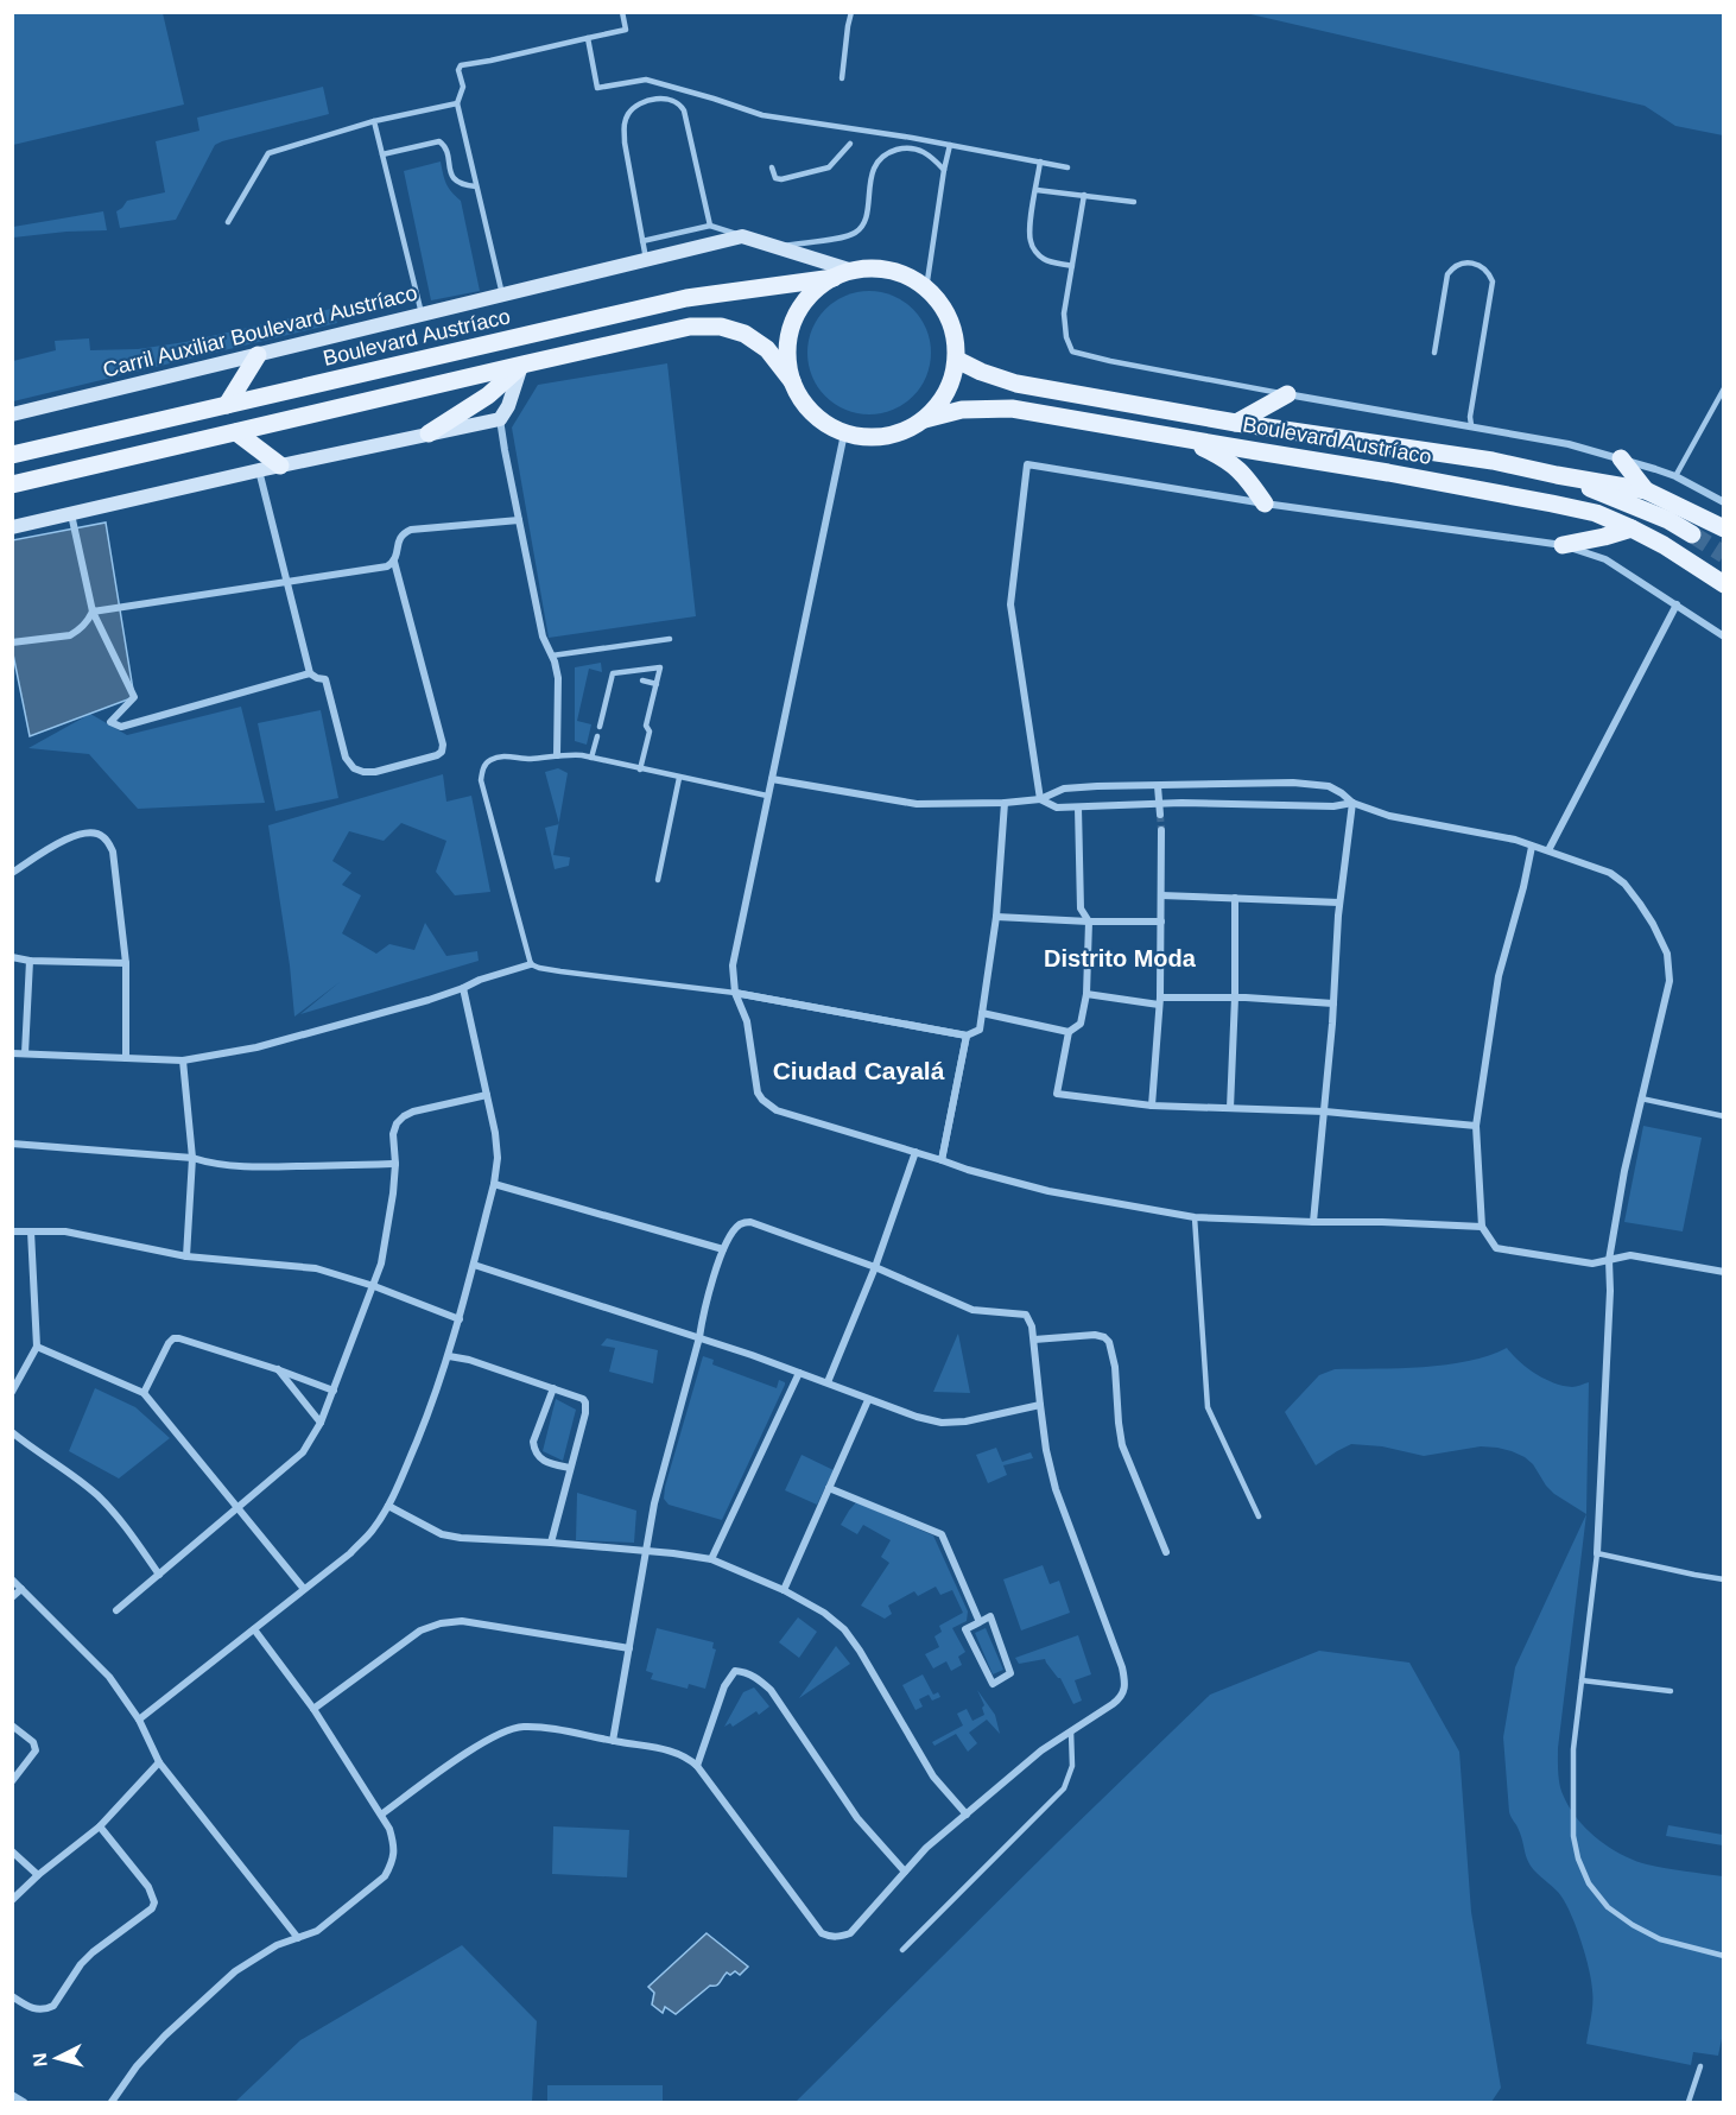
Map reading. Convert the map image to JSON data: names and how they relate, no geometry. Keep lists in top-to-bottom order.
{
  "streets": {
    "main road": ["Boulevard Austríaco"],
    "street": ["Carril Auxiliar Boulevard Austríaco"]
  },
  "crossings": [
    ["Carril Auxiliar Boulevard Austríaco", "Boulevard Austríaco"]
  ],
  "districts": ["Distrito Moda", "Ciudad Cayalá"],
  "north": "left"
}
